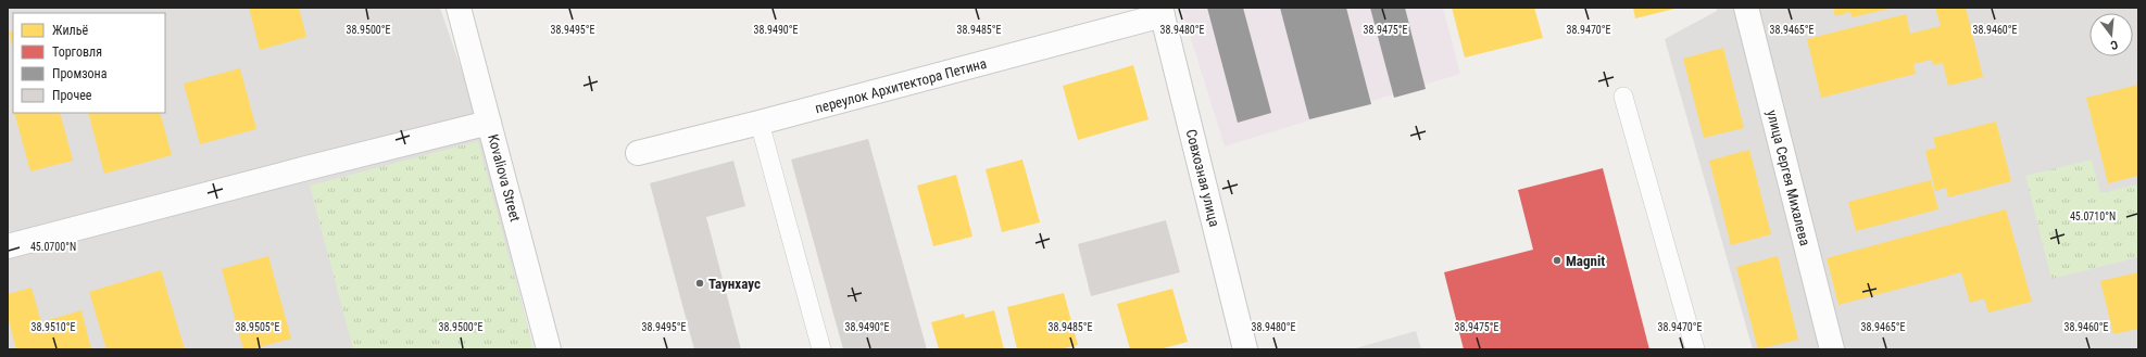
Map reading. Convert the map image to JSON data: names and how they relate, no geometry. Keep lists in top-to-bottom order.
{
  "streets": {
    "street": [
      "переулок Архитектора Петина",
      "Kovaliova Street",
      "Совхозная улица",
      "улица Сергея Михалева"
    ]
  },
  "crossings": [
    ["переулок Архитектора Петина", "Совхозная улица"]
  ],
  "places": ["Magnit", "Таунхаус"],
  "legend": [
    "Жильё",
    "Торговля",
    "Промзона",
    "Прочее"
  ],
  "north": "bottom",
  "coordinates": [
    "38.9500°E",
    "38.9495°E",
    "38.9490°E",
    "38.9485°E",
    "38.9480°E",
    "38.9475°E",
    "38.9470°E",
    "38.9465°E",
    "38.9460°E",
    "45.0710°N",
    "45.0700°N",
    "38.9505°E",
    "38.9510°E"
  ]
}
